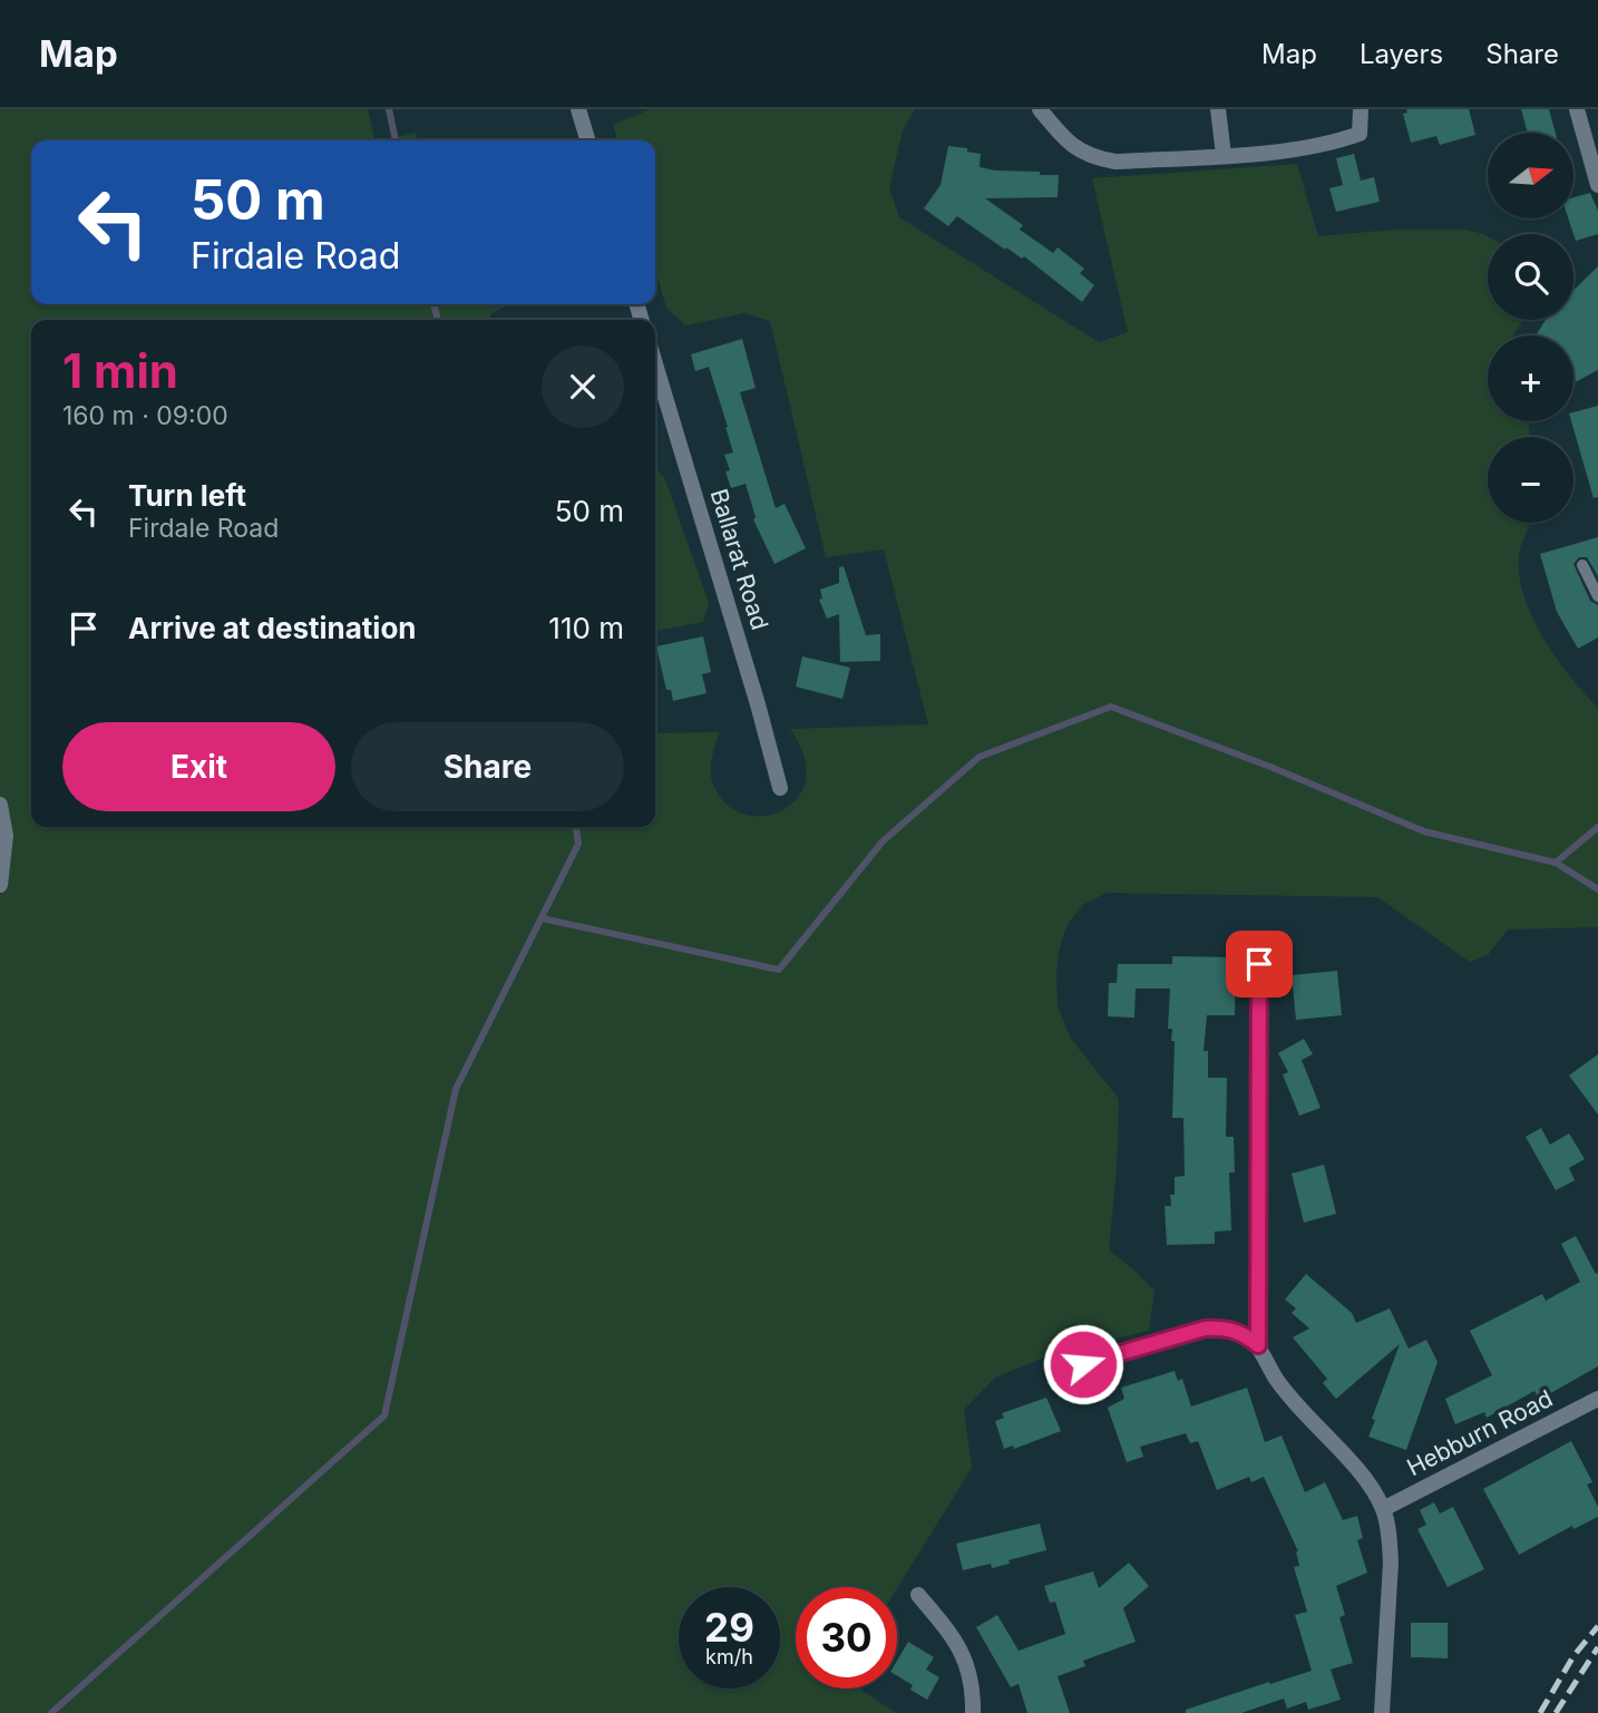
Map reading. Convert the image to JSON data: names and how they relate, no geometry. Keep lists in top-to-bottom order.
{
  "streets": {
    "street": ["Ballarat Road", "Hebburn Road"]
  },
  "north": "right",
  "page": {
    "header": "Map",
    "nav": ["Map", "Layers", "Share"],
    "map_buttons": ["+", "−"],
    "turn": ["50 m", "Firdale Road"],
    "heading": ["1 min", "160 m · 09:00"],
    "list": [
      {
        "name": "Turn left",
        "note": "Firdale Road",
        "value": "50 m"
      },
      {
        "name": "Arrive at destination",
        "value": "110 m"
      }
    ],
    "buttons": ["Exit", "Share"],
    "speed": "29 km/h",
    "limit": "30"
  }
}
